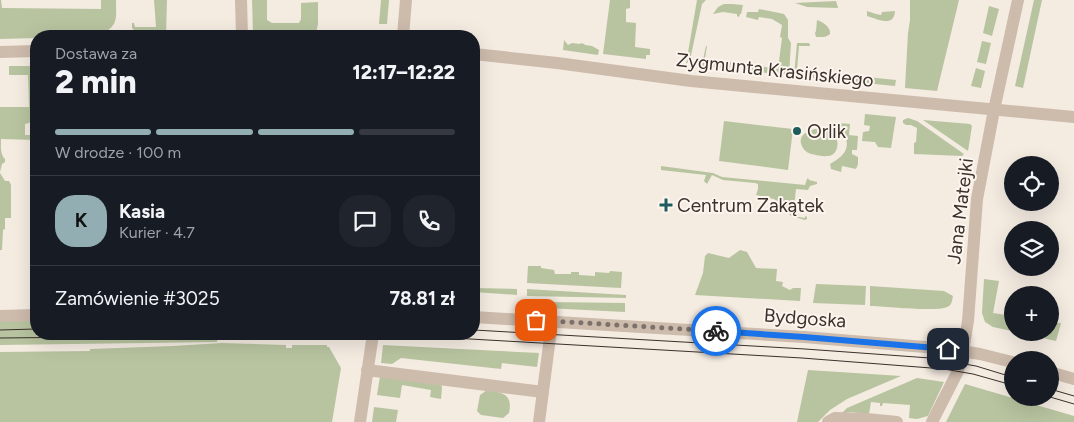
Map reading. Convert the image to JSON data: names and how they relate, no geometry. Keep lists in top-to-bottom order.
{
  "streets": {
    "street": ["Zygmunta Krasińskiego", "Jana Matejki", "Bydgoska"]
  },
  "crossings": [
    ["Zygmunta Krasińskiego", "Jana Matejki"],
    ["Jana Matejki", "Bydgoska"]
  ],
  "places": {
    "other": ["Orlik"],
    "health": ["Centrum Zakątek"]
  },
  "page": {
    "heading": ["2 min", "Dostawa za", "12:17–12:22"],
    "panel": [
      "Kasia",
      "Kurier · 4.7",
      "Zamówienie #3025",
      "78.81 zł"
    ],
    "bar": "W drodze · 100 m",
    "map_buttons": ["+", "−"],
    "round": "K"
  }
}
